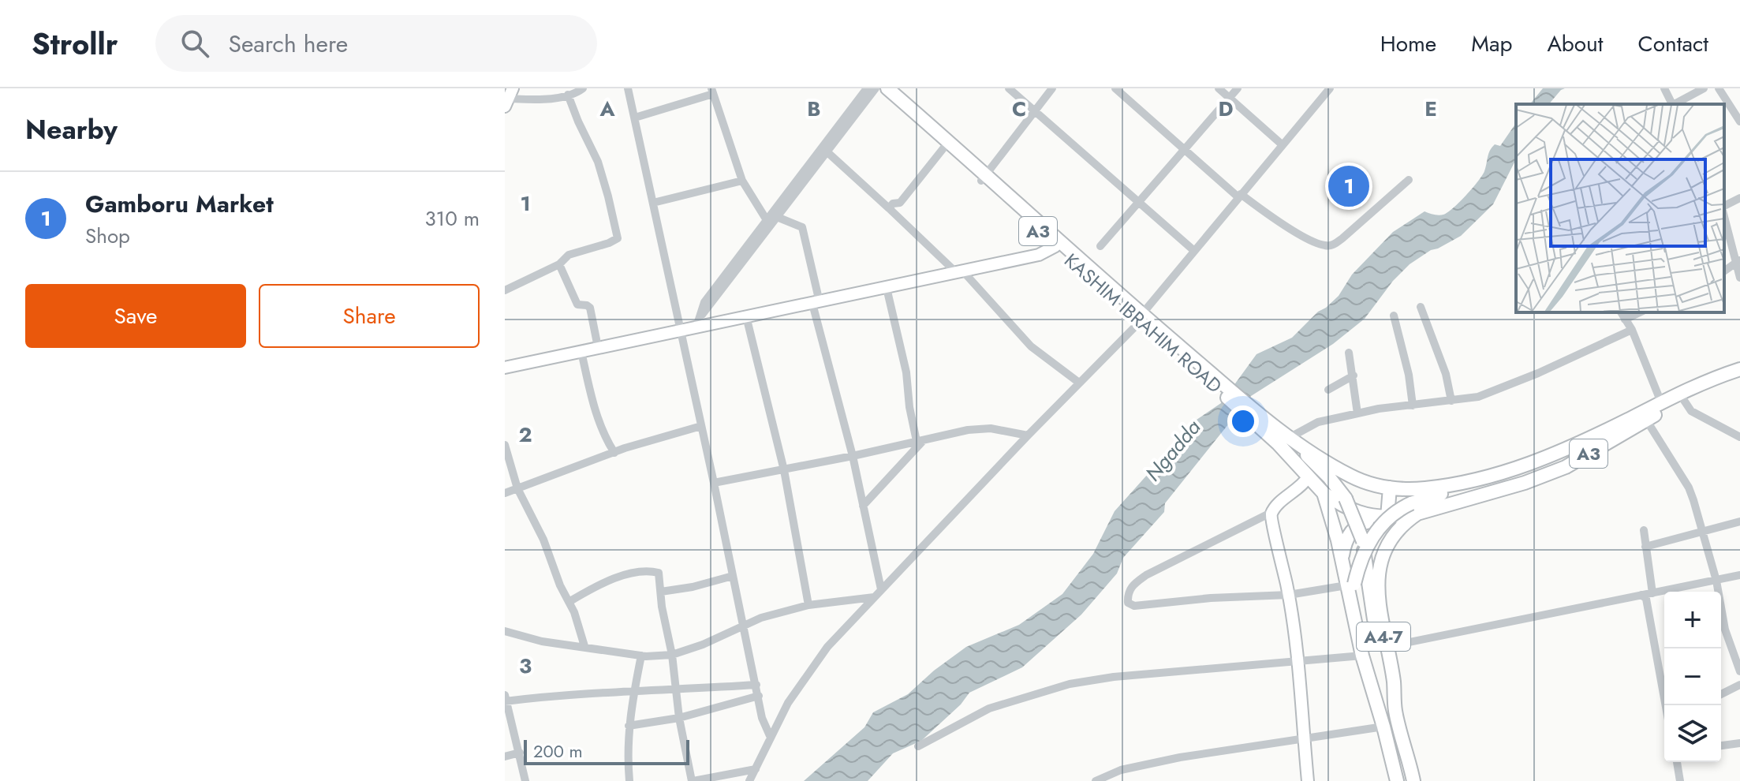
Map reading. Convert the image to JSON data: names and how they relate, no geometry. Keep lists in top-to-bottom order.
{
  "streets": {
    "highway": ["A3", "KASHIM IBRAHIM ROAD", "A4-7"]
  },
  "crossings": [
    ["A3", "KASHIM IBRAHIM ROAD"],
    ["A3", "A4-7"],
    ["KASHIM IBRAHIM ROAD", "A4-7"]
  ],
  "water": ["Ngadda"],
  "scale_bar": "200 m",
  "page": {
    "header": "Strollr",
    "search": "Search here",
    "nav": [
      "Home",
      "Map",
      "About",
      "Contact"
    ],
    "heading": "Nearby",
    "pins": "1",
    "list": [
      {
        "mark": "1",
        "name": "Gamboru Market",
        "note": "Shop",
        "value": "310 m"
      }
    ],
    "buttons": ["Save", "Share"],
    "map_buttons": ["+", "−"],
    "scale": "200 m"
  },
  "grid": {
    "columns": [
      "A",
      "B",
      "C",
      "D",
      "E"
    ],
    "rows": ["1", "2", "3"]
  }
}
